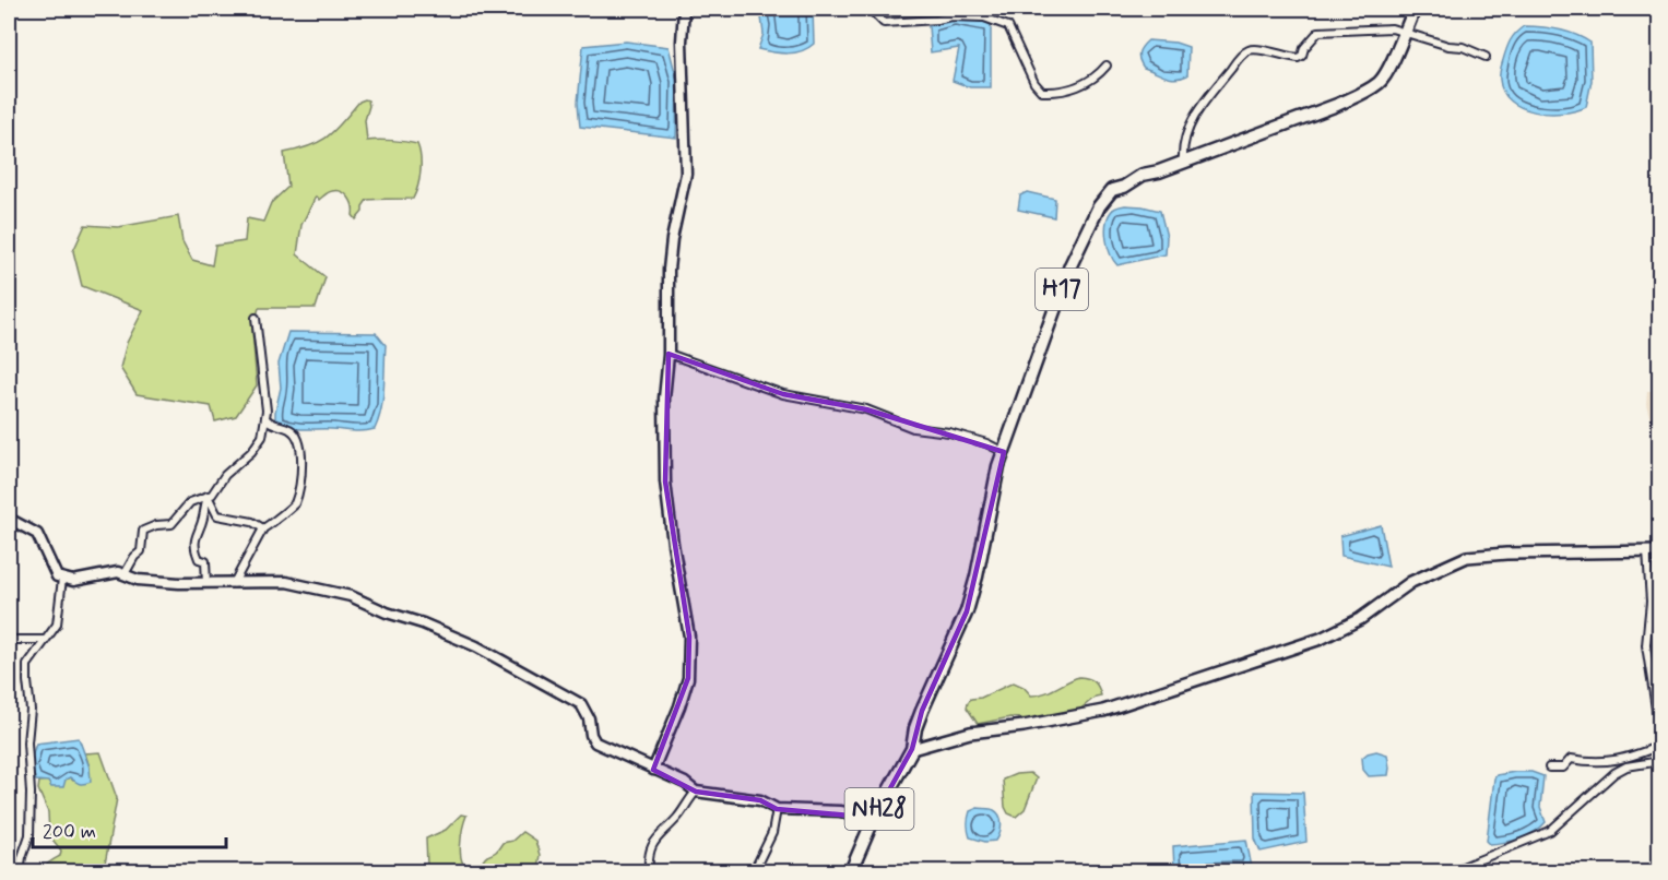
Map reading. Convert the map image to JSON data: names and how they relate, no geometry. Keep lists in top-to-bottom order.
{
  "streets": {
    "main road": ["H17", "NH28"]
  },
  "crossings": [
    ["H17", "NH28"]
  ],
  "scale_bar": "200 m"
}
